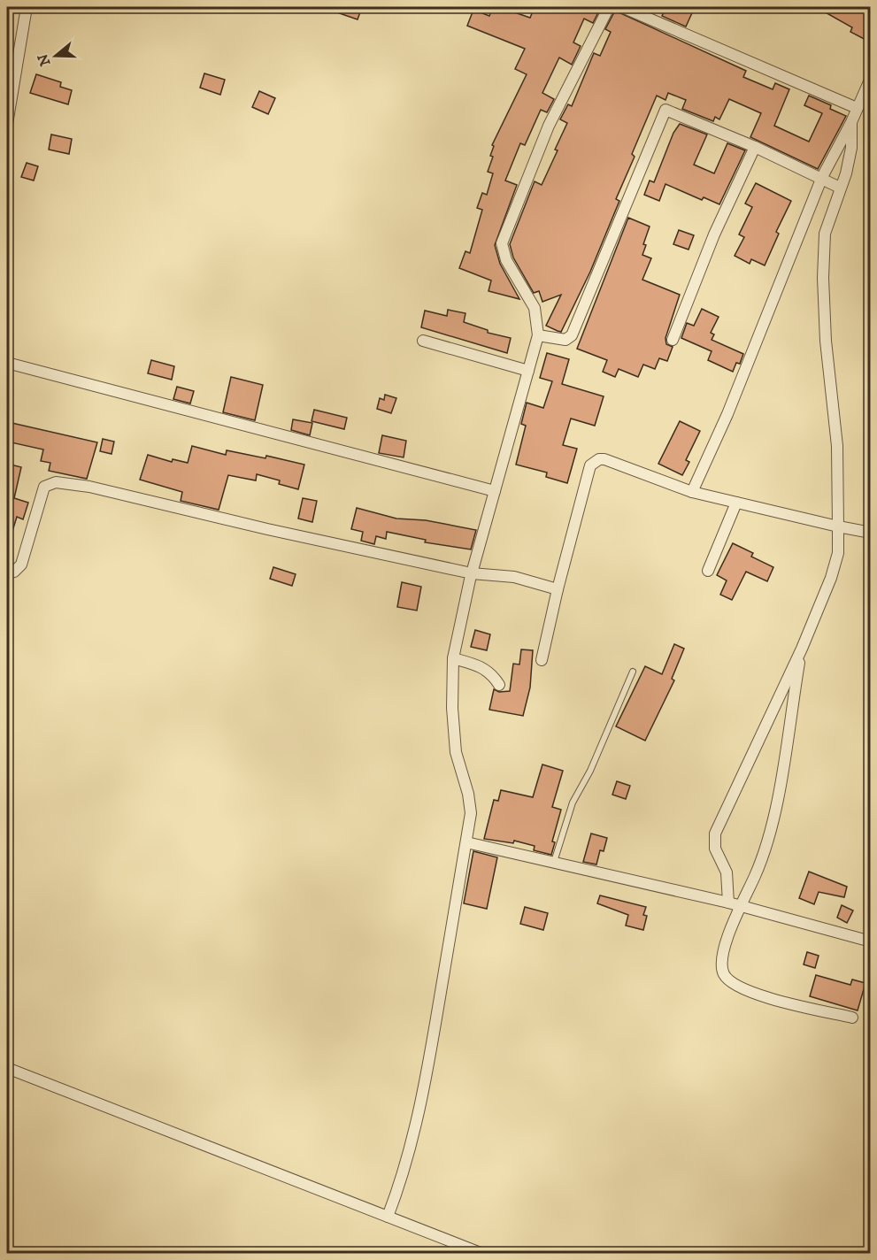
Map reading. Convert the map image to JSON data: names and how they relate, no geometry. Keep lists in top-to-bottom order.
{
  "north": "left"
}
